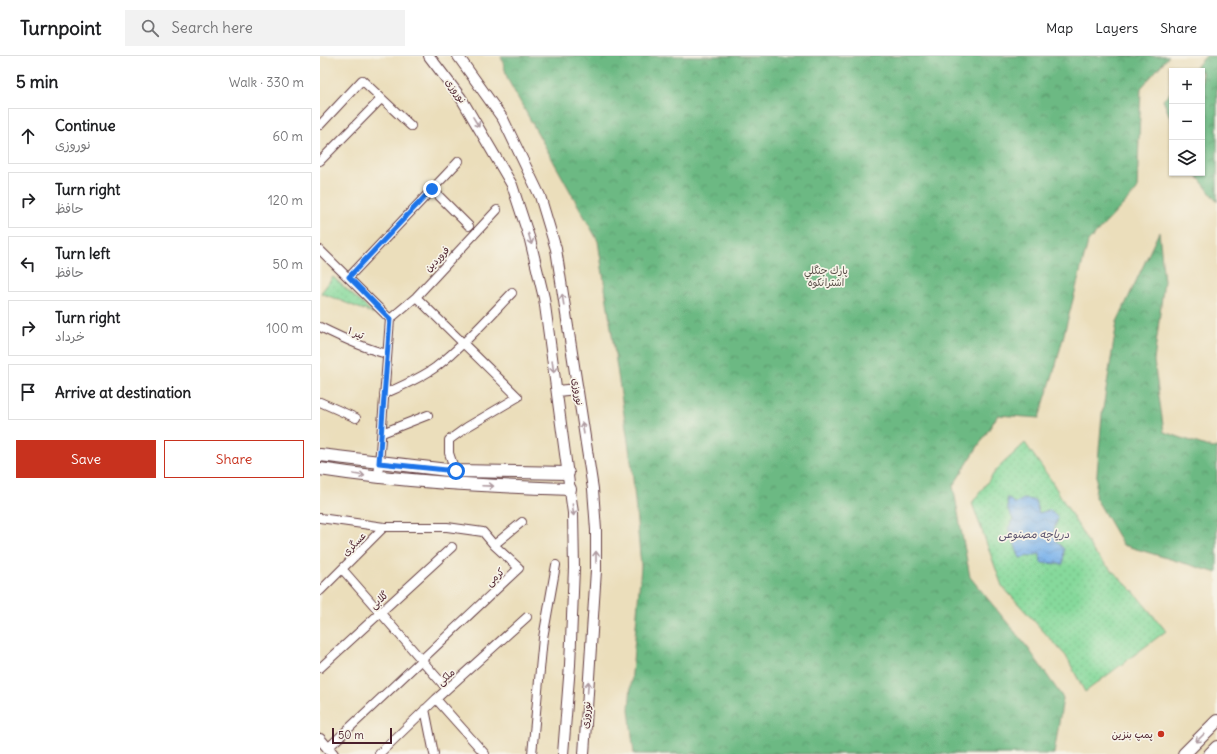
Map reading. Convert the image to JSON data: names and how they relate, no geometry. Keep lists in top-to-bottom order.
{
  "streets": {
    "street": [
      "نوروزی",
      "فروردین",
      "تیر ۱",
      "عسگری",
      "کرمی",
      "گلابی",
      "ملکی"
    ]
  },
  "crossings": [
    ["عسگری", "کرمی"]
  ],
  "water": ["دریاچه مصنوعی"],
  "parks": ["پارك جنگلي اشترانكوه"],
  "places": ["پمپ بنزین"],
  "scale_bar": "50 m",
  "page": {
    "header": "Turnpoint",
    "search": "Search here",
    "nav": ["Map", "Layers", "Share"],
    "heading": ["5 min", "Walk · 330 m"],
    "map_buttons": ["+", "−"],
    "list": [
      ["Continue", "نوروزی", "60 m"],
      ["Turn right", "حافظ", "120 m"],
      ["Turn left", "حافظ", "50 m"],
      ["Turn right", "خرداد", "100 m"],
      "Arrive at destination"
    ],
    "buttons": ["Save", "Share"],
    "scale": "50 m"
  }
}
